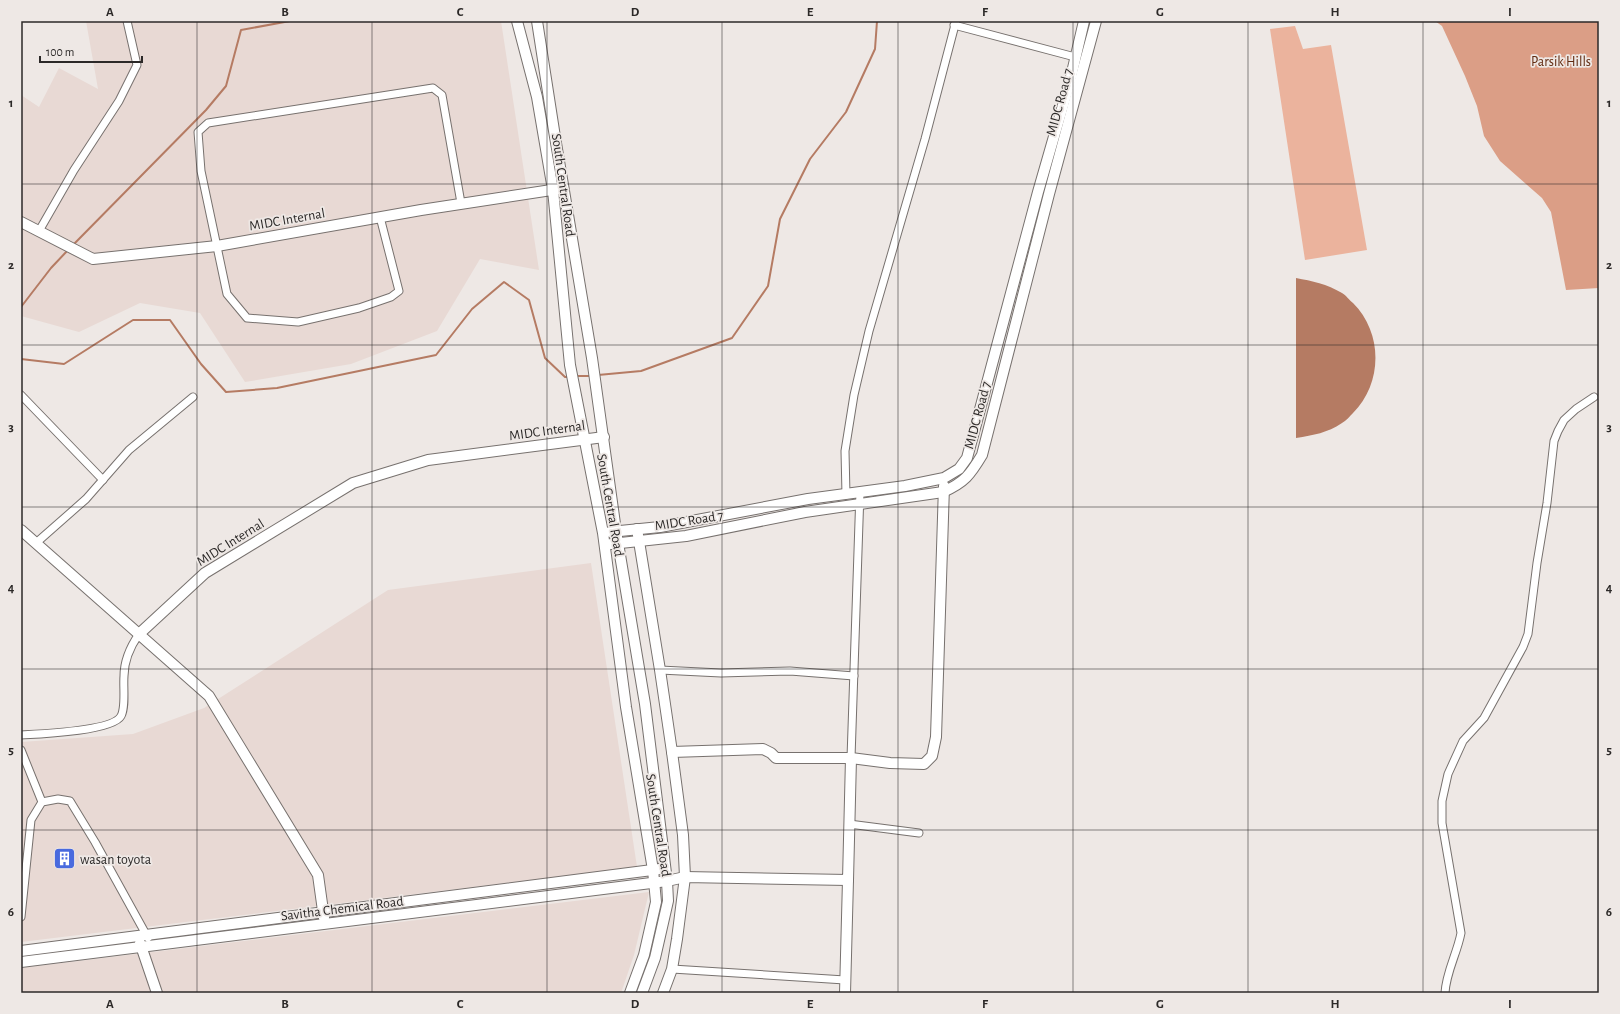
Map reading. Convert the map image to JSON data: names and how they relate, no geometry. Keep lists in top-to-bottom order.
{
  "streets": {
    "street": [
      "MIDC Road 7",
      "South Central Road",
      "MIDC Internal",
      "Savitha Chemical Road"
    ]
  },
  "crossings": [
    ["MIDC Road 7", "South Central Road"],
    ["South Central Road", "MIDC Internal"],
    ["South Central Road", "Savitha Chemical Road"]
  ],
  "parks": ["Parsik Hills"],
  "places": {
    "building": ["wasan toyota"]
  },
  "scale_bar": "100 m",
  "grid": {
    "columns": [
      "A",
      "B",
      "C",
      "D",
      "E",
      "F",
      "G",
      "H",
      "I"
    ],
    "rows": [
      "1",
      "2",
      "3",
      "4",
      "5",
      "6"
    ]
  }
}
